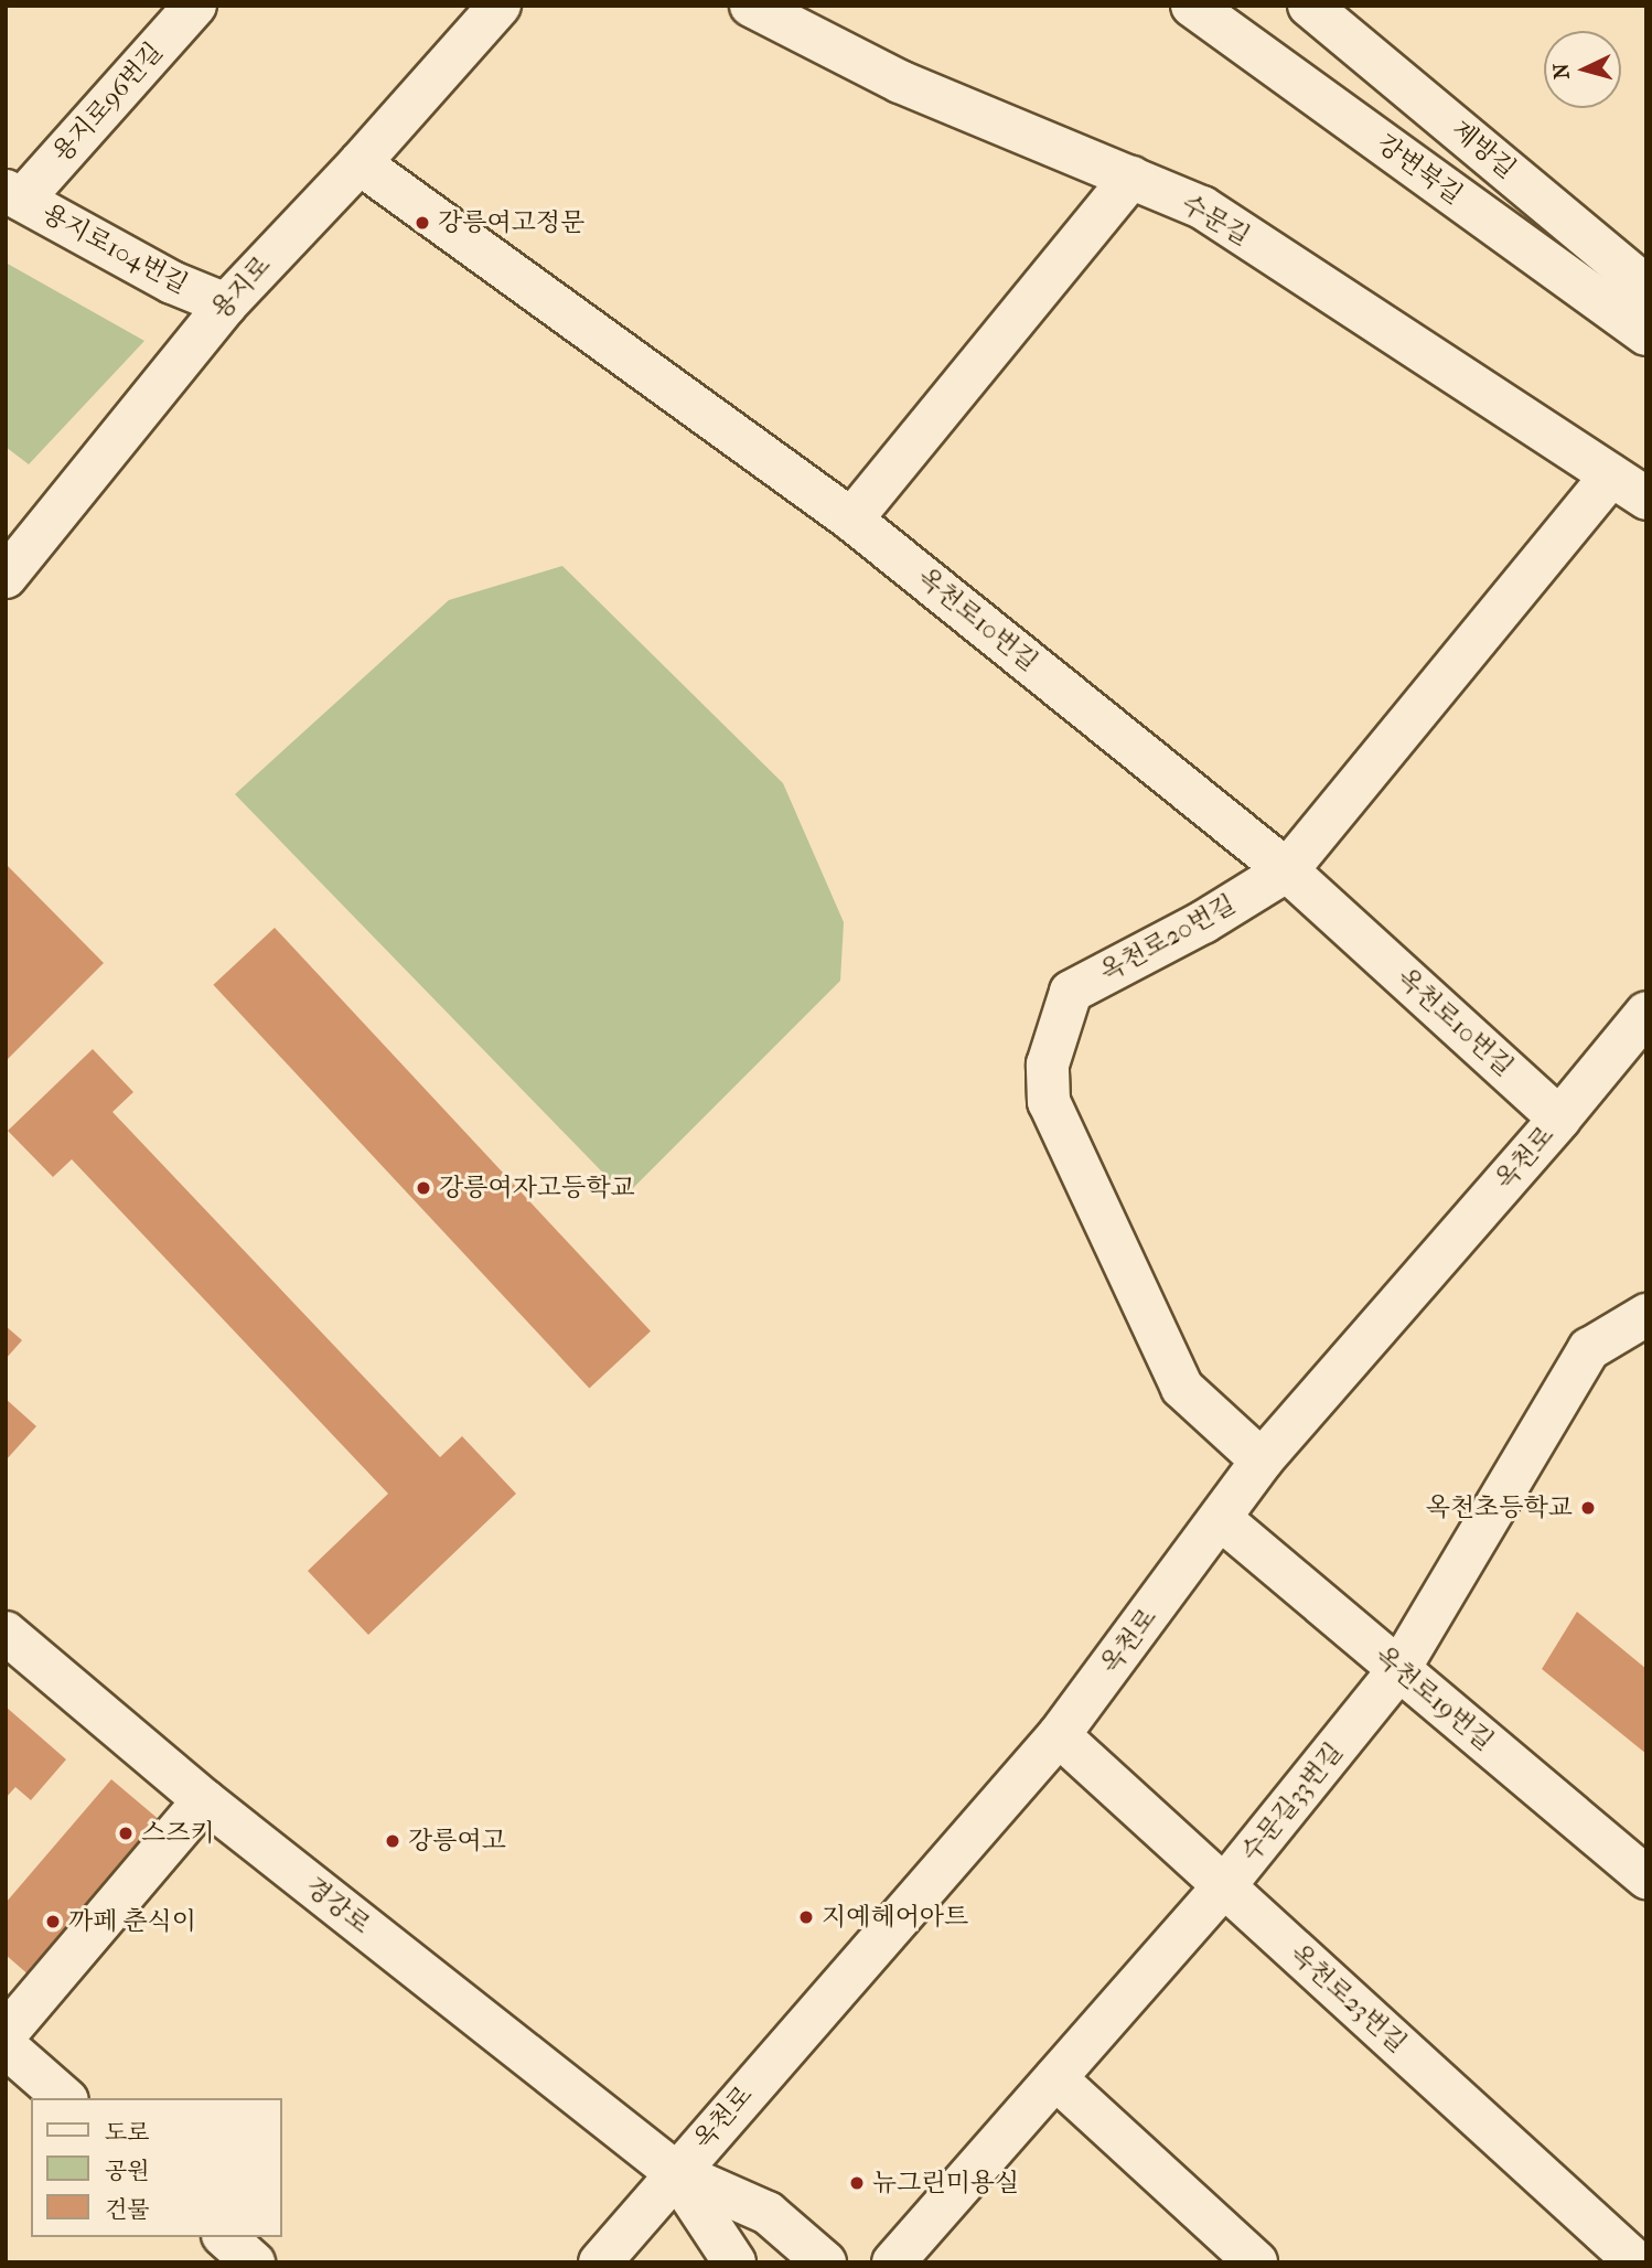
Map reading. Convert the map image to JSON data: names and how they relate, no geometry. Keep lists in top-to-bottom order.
{
  "streets": {
    "street": [
      "용지로96번길",
      "제방길",
      "강변북길",
      "수문길",
      "용지로104번길",
      "용지로",
      "옥천로10번길",
      "옥천로20번길",
      "옥천로",
      "옥천로19번길",
      "수문길33번길",
      "경강로",
      "옥천로23번길"
    ]
  },
  "crossings": [
    ["용지로96번길", "용지로104번길"],
    ["수문길", "옥천로20번길"],
    ["용지로104번길", "용지로"],
    ["용지로", "옥천로10번길"],
    ["옥천로10번길", "옥천로20번길"],
    ["옥천로10번길", "옥천로"],
    ["옥천로20번길", "옥천로"],
    ["옥천로", "옥천로19번길"],
    ["옥천로", "경강로"],
    ["옥천로", "옥천로23번길"],
    ["옥천로19번길", "수문길33번길"],
    ["수문길33번길", "옥천로23번길"]
  ],
  "places": [
    "강릉여고정문",
    "강릉여자고등학교",
    "옥천초등학교",
    "스즈키",
    "강릉여고",
    "지예헤어아트",
    "까페 춘식이",
    "뉴그린미용실"
  ],
  "legend": ["도로", "공원", "건물"],
  "north": "left"
}
